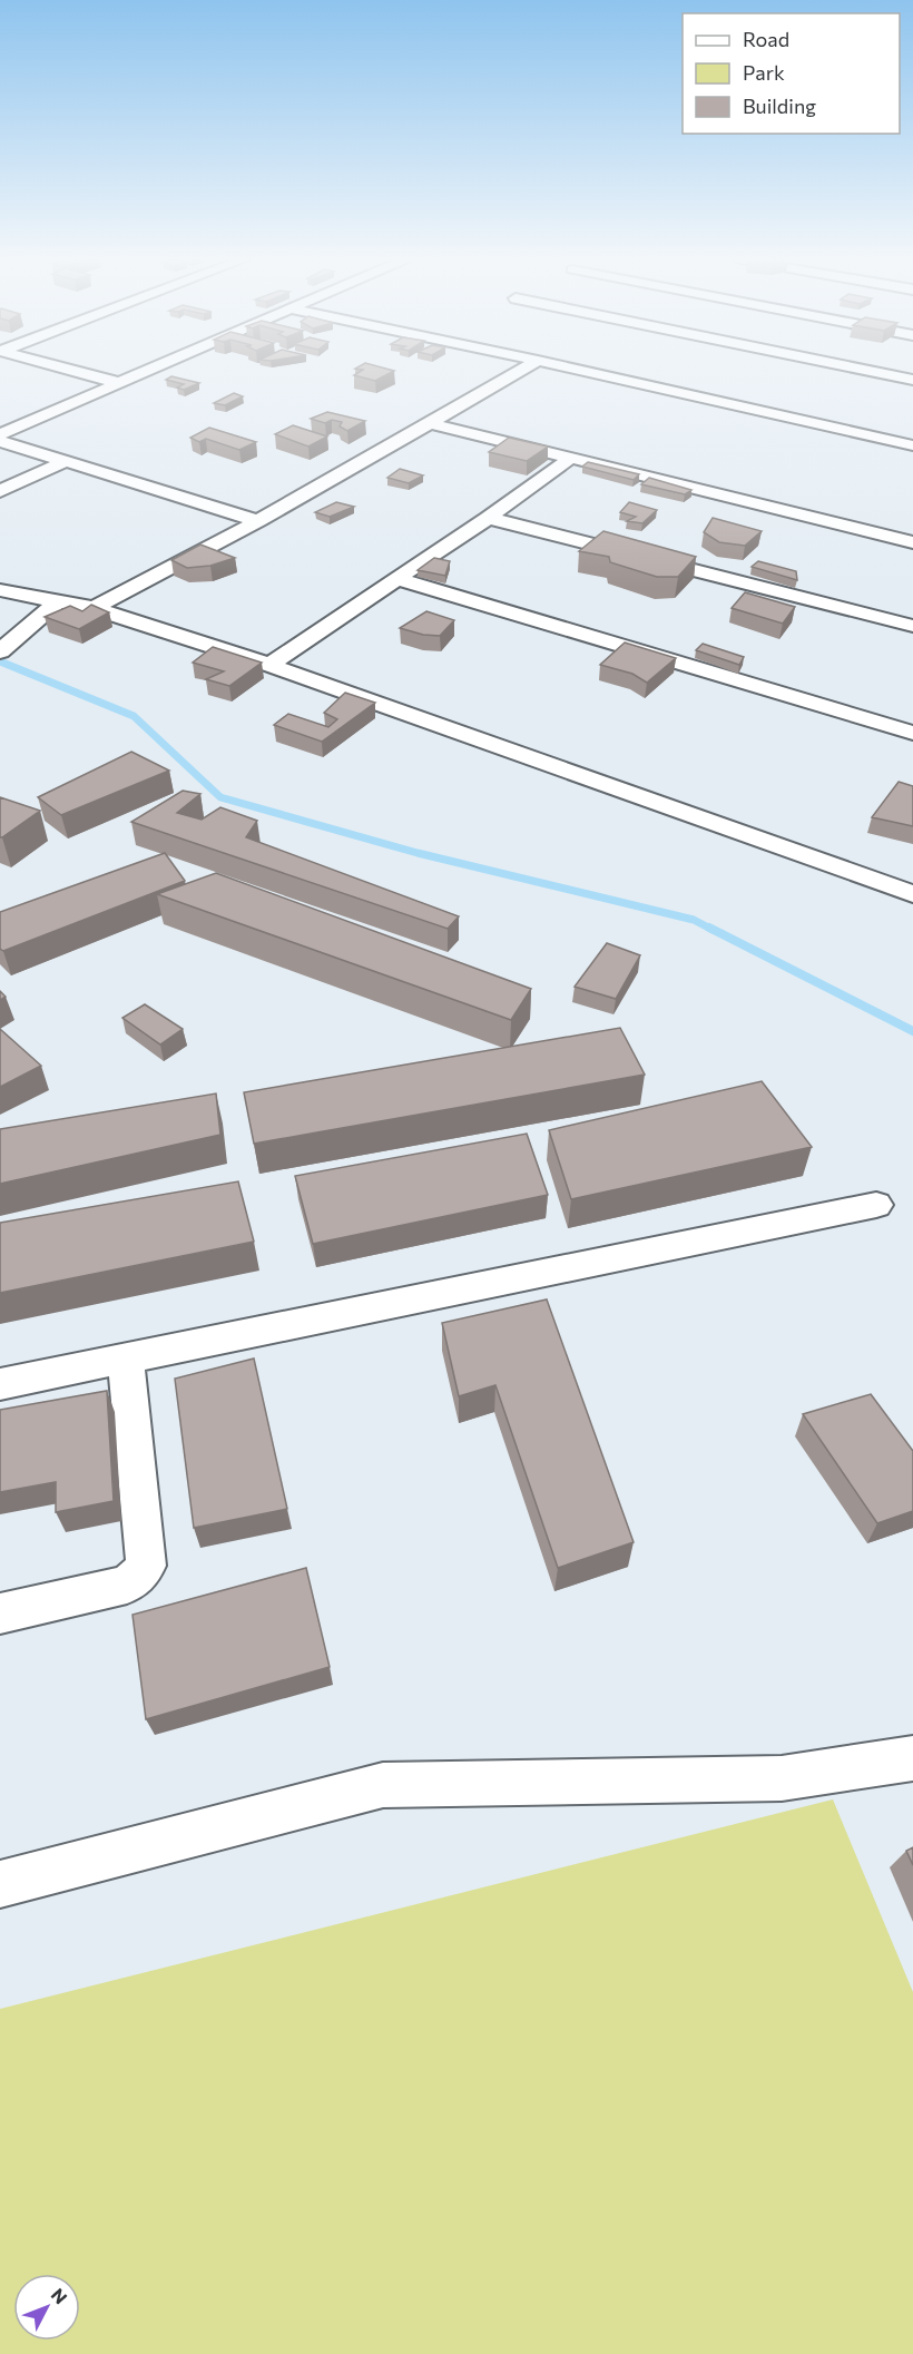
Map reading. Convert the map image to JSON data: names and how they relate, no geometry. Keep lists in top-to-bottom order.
{
  "legend": ["Road", "Park", "Building"],
  "north": "top right"
}
